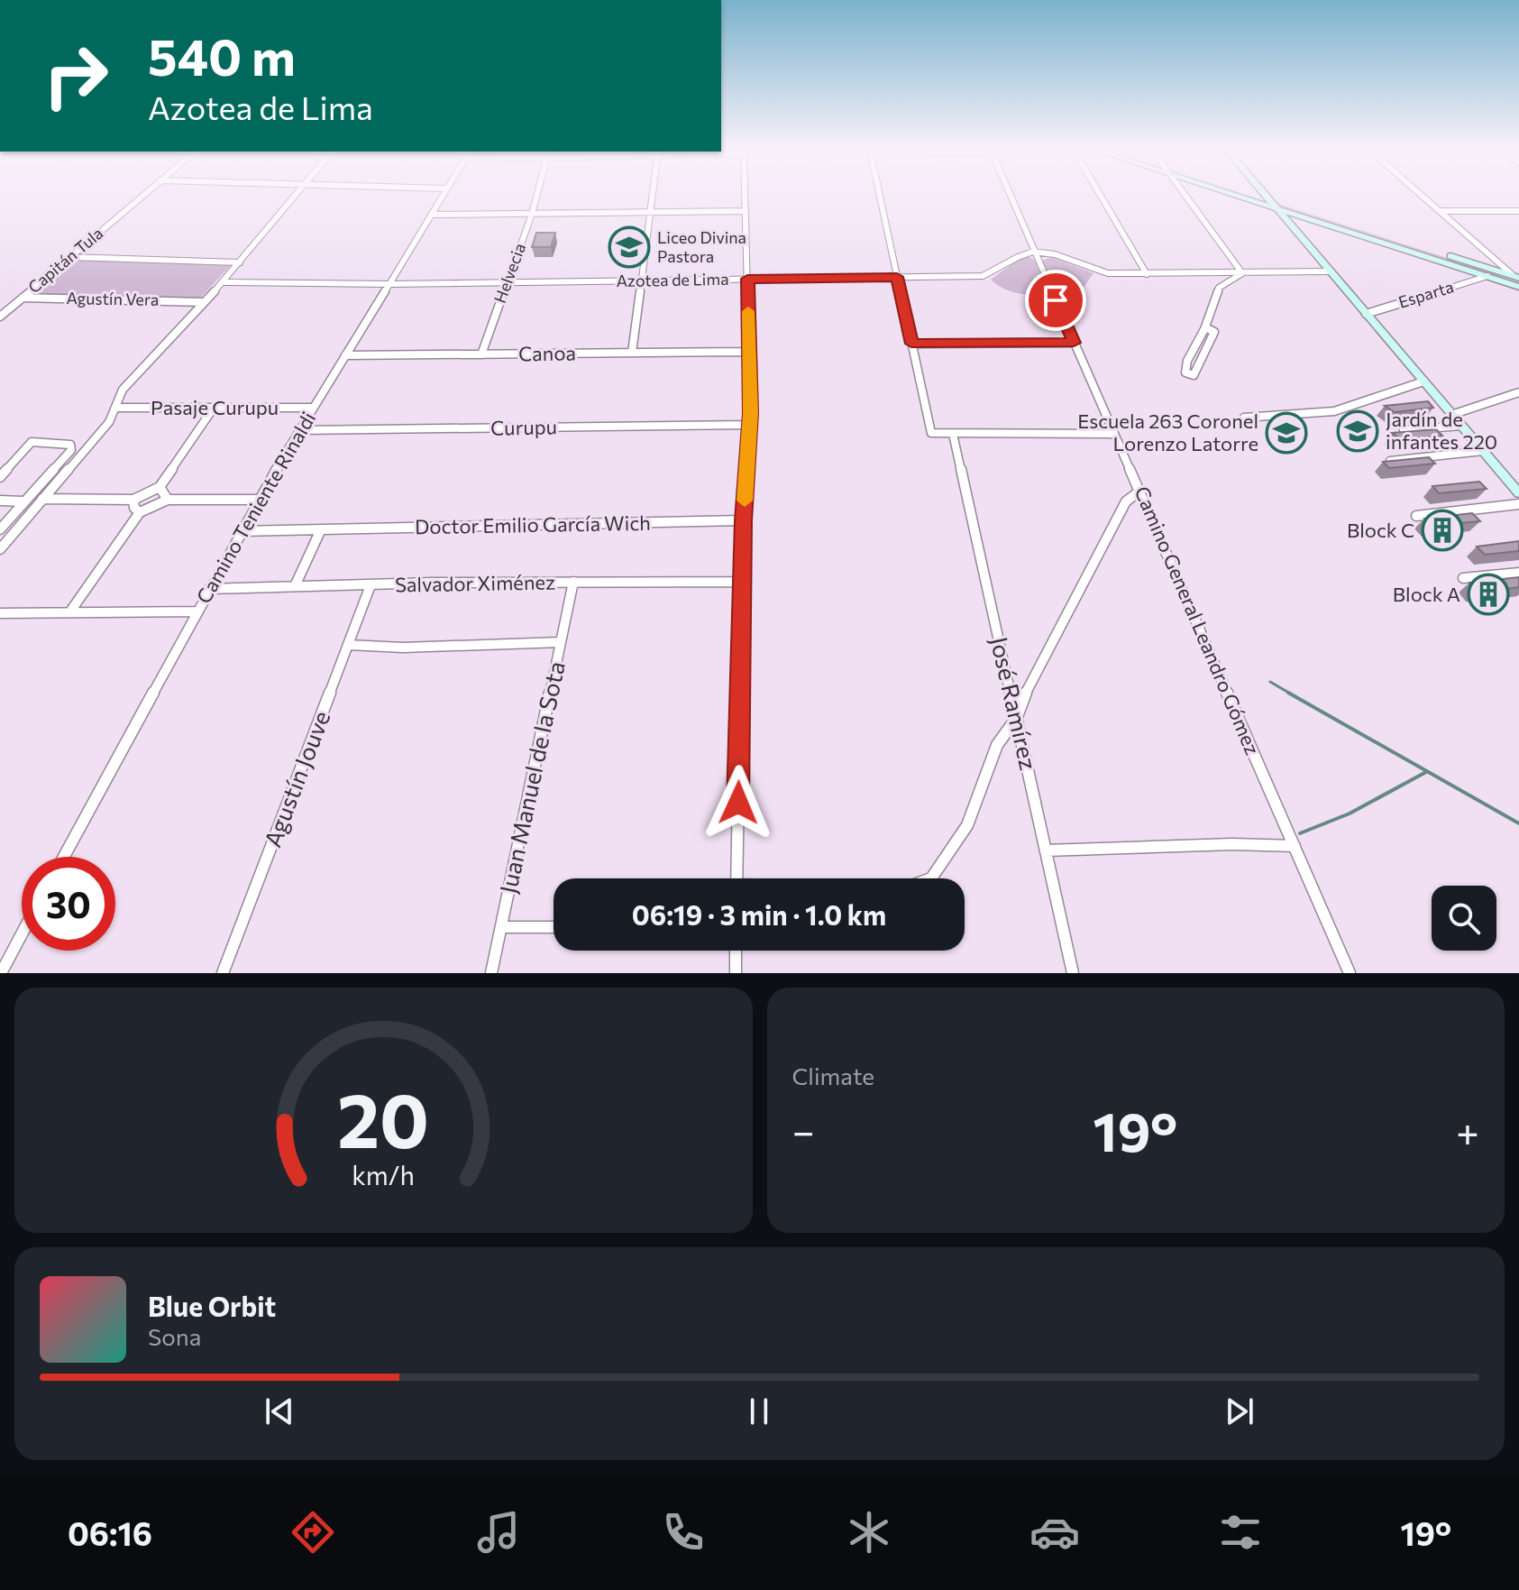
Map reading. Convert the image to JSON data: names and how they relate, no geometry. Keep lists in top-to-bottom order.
{
  "streets": {
    "street": [
      "Capitán Tula",
      "Helvecia",
      "Azotea de Lima",
      "Esparta",
      "Agustín Vera",
      "Canoa",
      "Pasaje Curupu",
      "Curupu",
      "Camino Teniente Rinaldi",
      "Doctor Emilio García Wich",
      "Salvador Ximénez",
      "Camino General Leandro Gómez",
      "José Ramírez",
      "Juan Manuel de la Sota",
      "Agustín Jouve"
    ]
  },
  "crossings": [
    ["Capitán Tula", "Agustín Vera"],
    ["Helvecia", "Azotea de Lima"],
    ["Helvecia", "Canoa"],
    ["Azotea de Lima", "Camino Teniente Rinaldi"],
    ["Azotea de Lima", "Camino General Leandro Gómez"],
    ["Canoa", "Camino Teniente Rinaldi"],
    ["Pasaje Curupu", "Camino Teniente Rinaldi"],
    ["Curupu", "Camino Teniente Rinaldi"],
    ["Camino Teniente Rinaldi", "Doctor Emilio García Wich"],
    ["Camino Teniente Rinaldi", "Salvador Ximénez"],
    ["Salvador Ximénez", "Juan Manuel de la Sota"],
    ["Salvador Ximénez", "Agustín Jouve"]
  ],
  "places": {
    "school or university": ["Liceo Divina Pastora", "Jardín de infantes 220", "Escuela 263 Coronel Lorenzo Latorre"],
    "building": ["Block C", "Block A"]
  },
  "page": {
    "turn": ["540 m", "Azotea de Lima"],
    "limit": "30",
    "trip": "06:19 · 3 min · 1.0 km",
    "tile": "Climate",
    "heat": ["−", "19°", "+"],
    "song": ["Blue Orbit", "Sona"],
    "tabs": ["06:16", "19°"],
    "gauge": ["20", "km/h"]
  }
}
